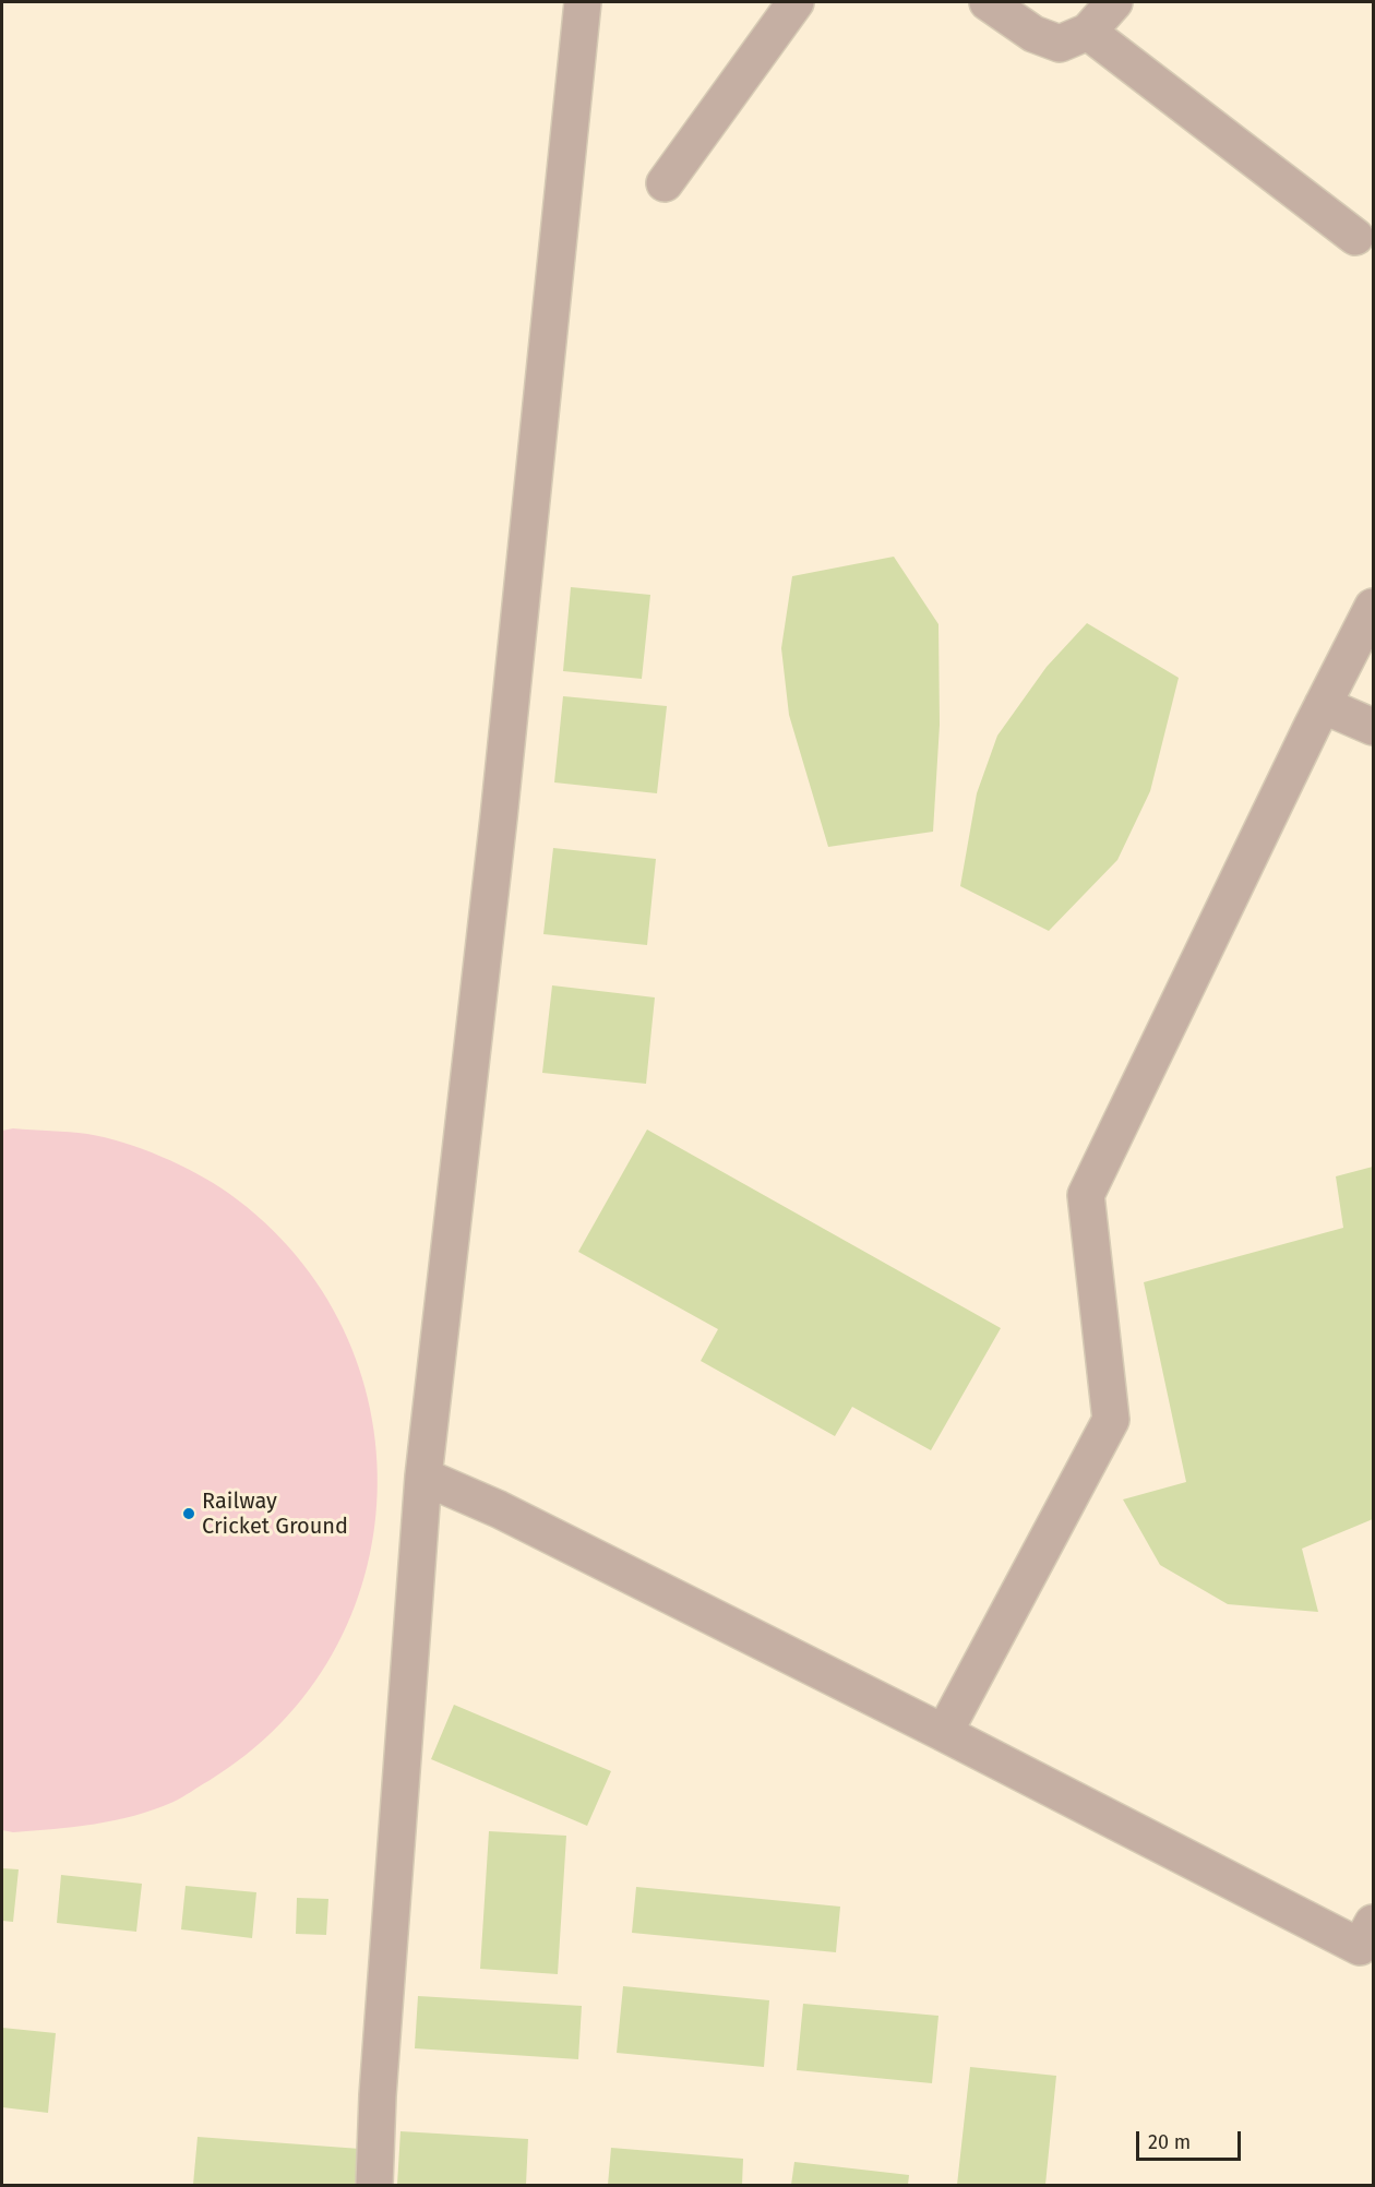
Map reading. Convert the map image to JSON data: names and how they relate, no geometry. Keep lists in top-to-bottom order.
{
  "places": ["Railway Cricket Ground"],
  "scale_bar": "20 m"
}
